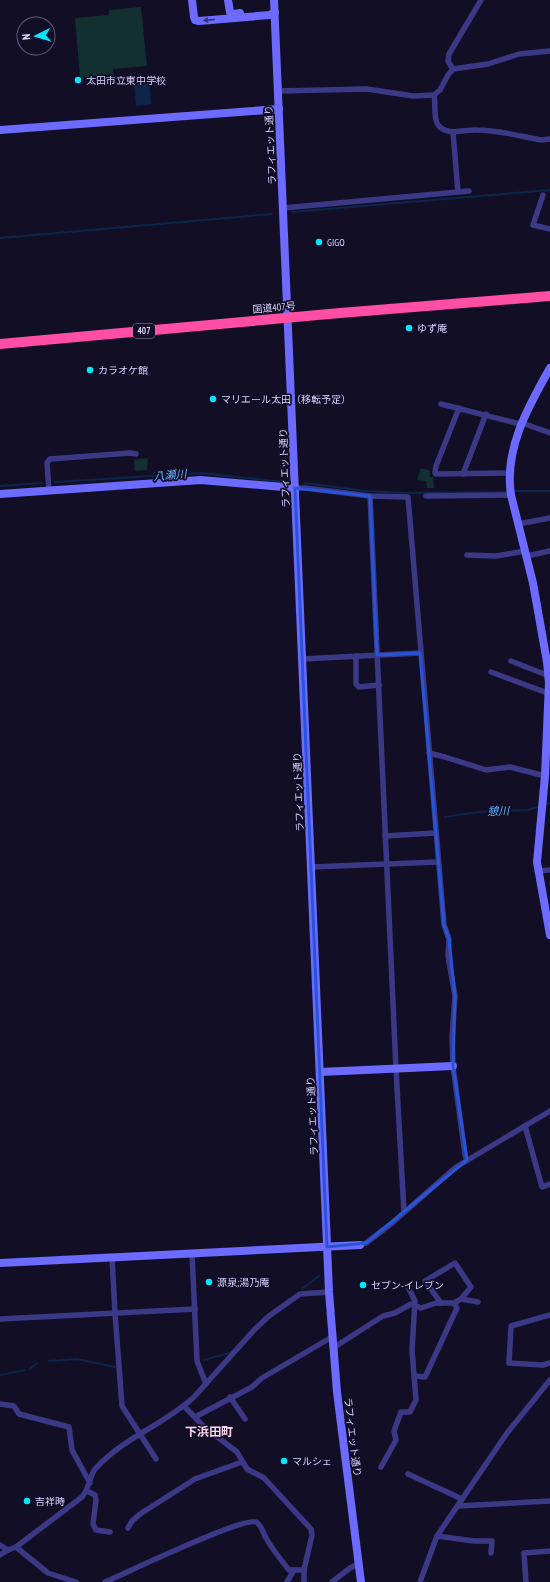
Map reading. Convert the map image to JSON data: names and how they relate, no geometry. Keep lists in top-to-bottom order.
{
  "streets": {
    "highway": ["国道407号", "407"],
    "street": ["ラフィエット通り"]
  },
  "crossings": [
    ["ラフィエット通り", "国道407号"]
  ],
  "districts": ["下浜田町"],
  "water": ["八瀬川", "憩川"],
  "places": [
    "太田市立東中学校",
    "GIGO",
    "ゆず庵",
    "カラオケ館",
    "マリエール太田（移転予定）",
    "源泉;湯乃庵",
    "セブン-イレブン",
    "マルシェ",
    "吉祥時"
  ],
  "north": "left"
}
